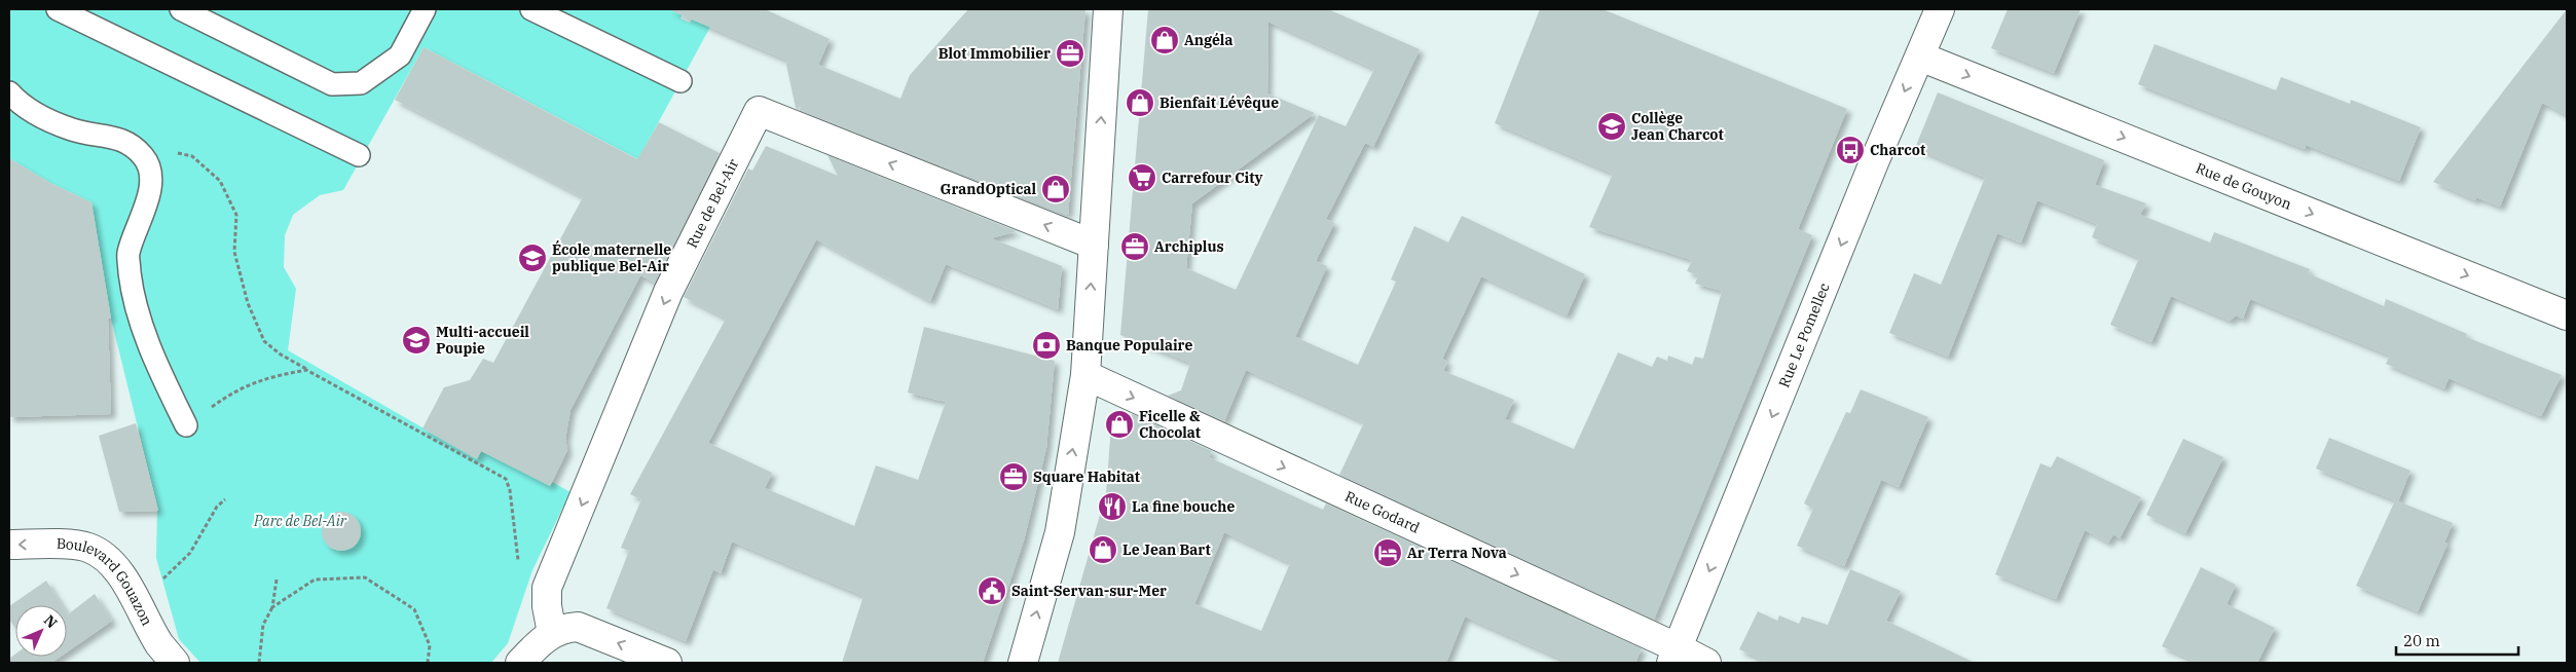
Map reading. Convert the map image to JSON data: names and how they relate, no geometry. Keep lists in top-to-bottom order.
{
  "streets": {
    "street": [
      "Rue de Gouyon",
      "Rue de Bel-Air",
      "Rue Le Pomellec",
      "Rue Godard",
      "Boulevard Gouazon"
    ]
  },
  "crossings": [
    ["Rue de Gouyon", "Rue Le Pomellec"],
    ["Rue Le Pomellec", "Rue Godard"]
  ],
  "one_way": [
    "Rue de Gouyon",
    "Rue Le Pomellec",
    "Rue Godard",
    "Boulevard Gouazon"
  ],
  "parks": ["Parc de Bel-Air"],
  "places": {
    "shop": [
      "Angéla",
      "Bienfait Lévêque",
      "GrandOptical",
      "Ficelle & Chocolat",
      "Le Jean Bart"
    ],
    "office": ["Blot Immobilier", "Archiplus", "Square Habitat"],
    "school or university": ["Collège Jean Charcot", "École maternelle publique Bel-Air", "Multi-accueil Poupie"],
    "bus stop": ["Charcot"],
    "supermarket": ["Carrefour City"],
    "bank": ["Banque Populaire"],
    "restaurant": ["La fine bouche"],
    "hotel": ["Ar Terra Nova"],
    "public building": ["Saint-Servan-sur-Mer"]
  },
  "scale_bar": "20 m",
  "north": "top right"
}
